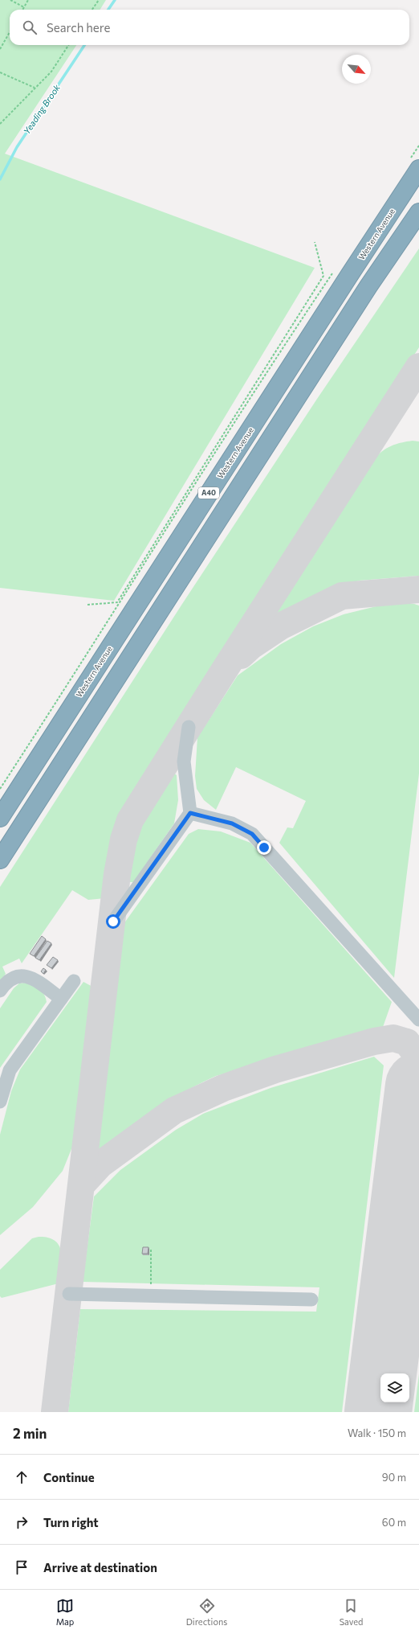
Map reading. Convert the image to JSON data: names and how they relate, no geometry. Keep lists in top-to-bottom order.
{
  "streets": {
    "highway": ["Western Avenue", "A40"]
  },
  "water": ["Yeading Brook"],
  "north": "bottom right",
  "page": {
    "search": "Search here",
    "heading": ["2 min", "Walk · 150 m"],
    "list": [
      ["Continue", "90 m"],
      ["Turn right", "60 m"],
      "Arrive at destination"
    ],
    "nav": ["Map", "Directions", "Saved"]
  }
}
